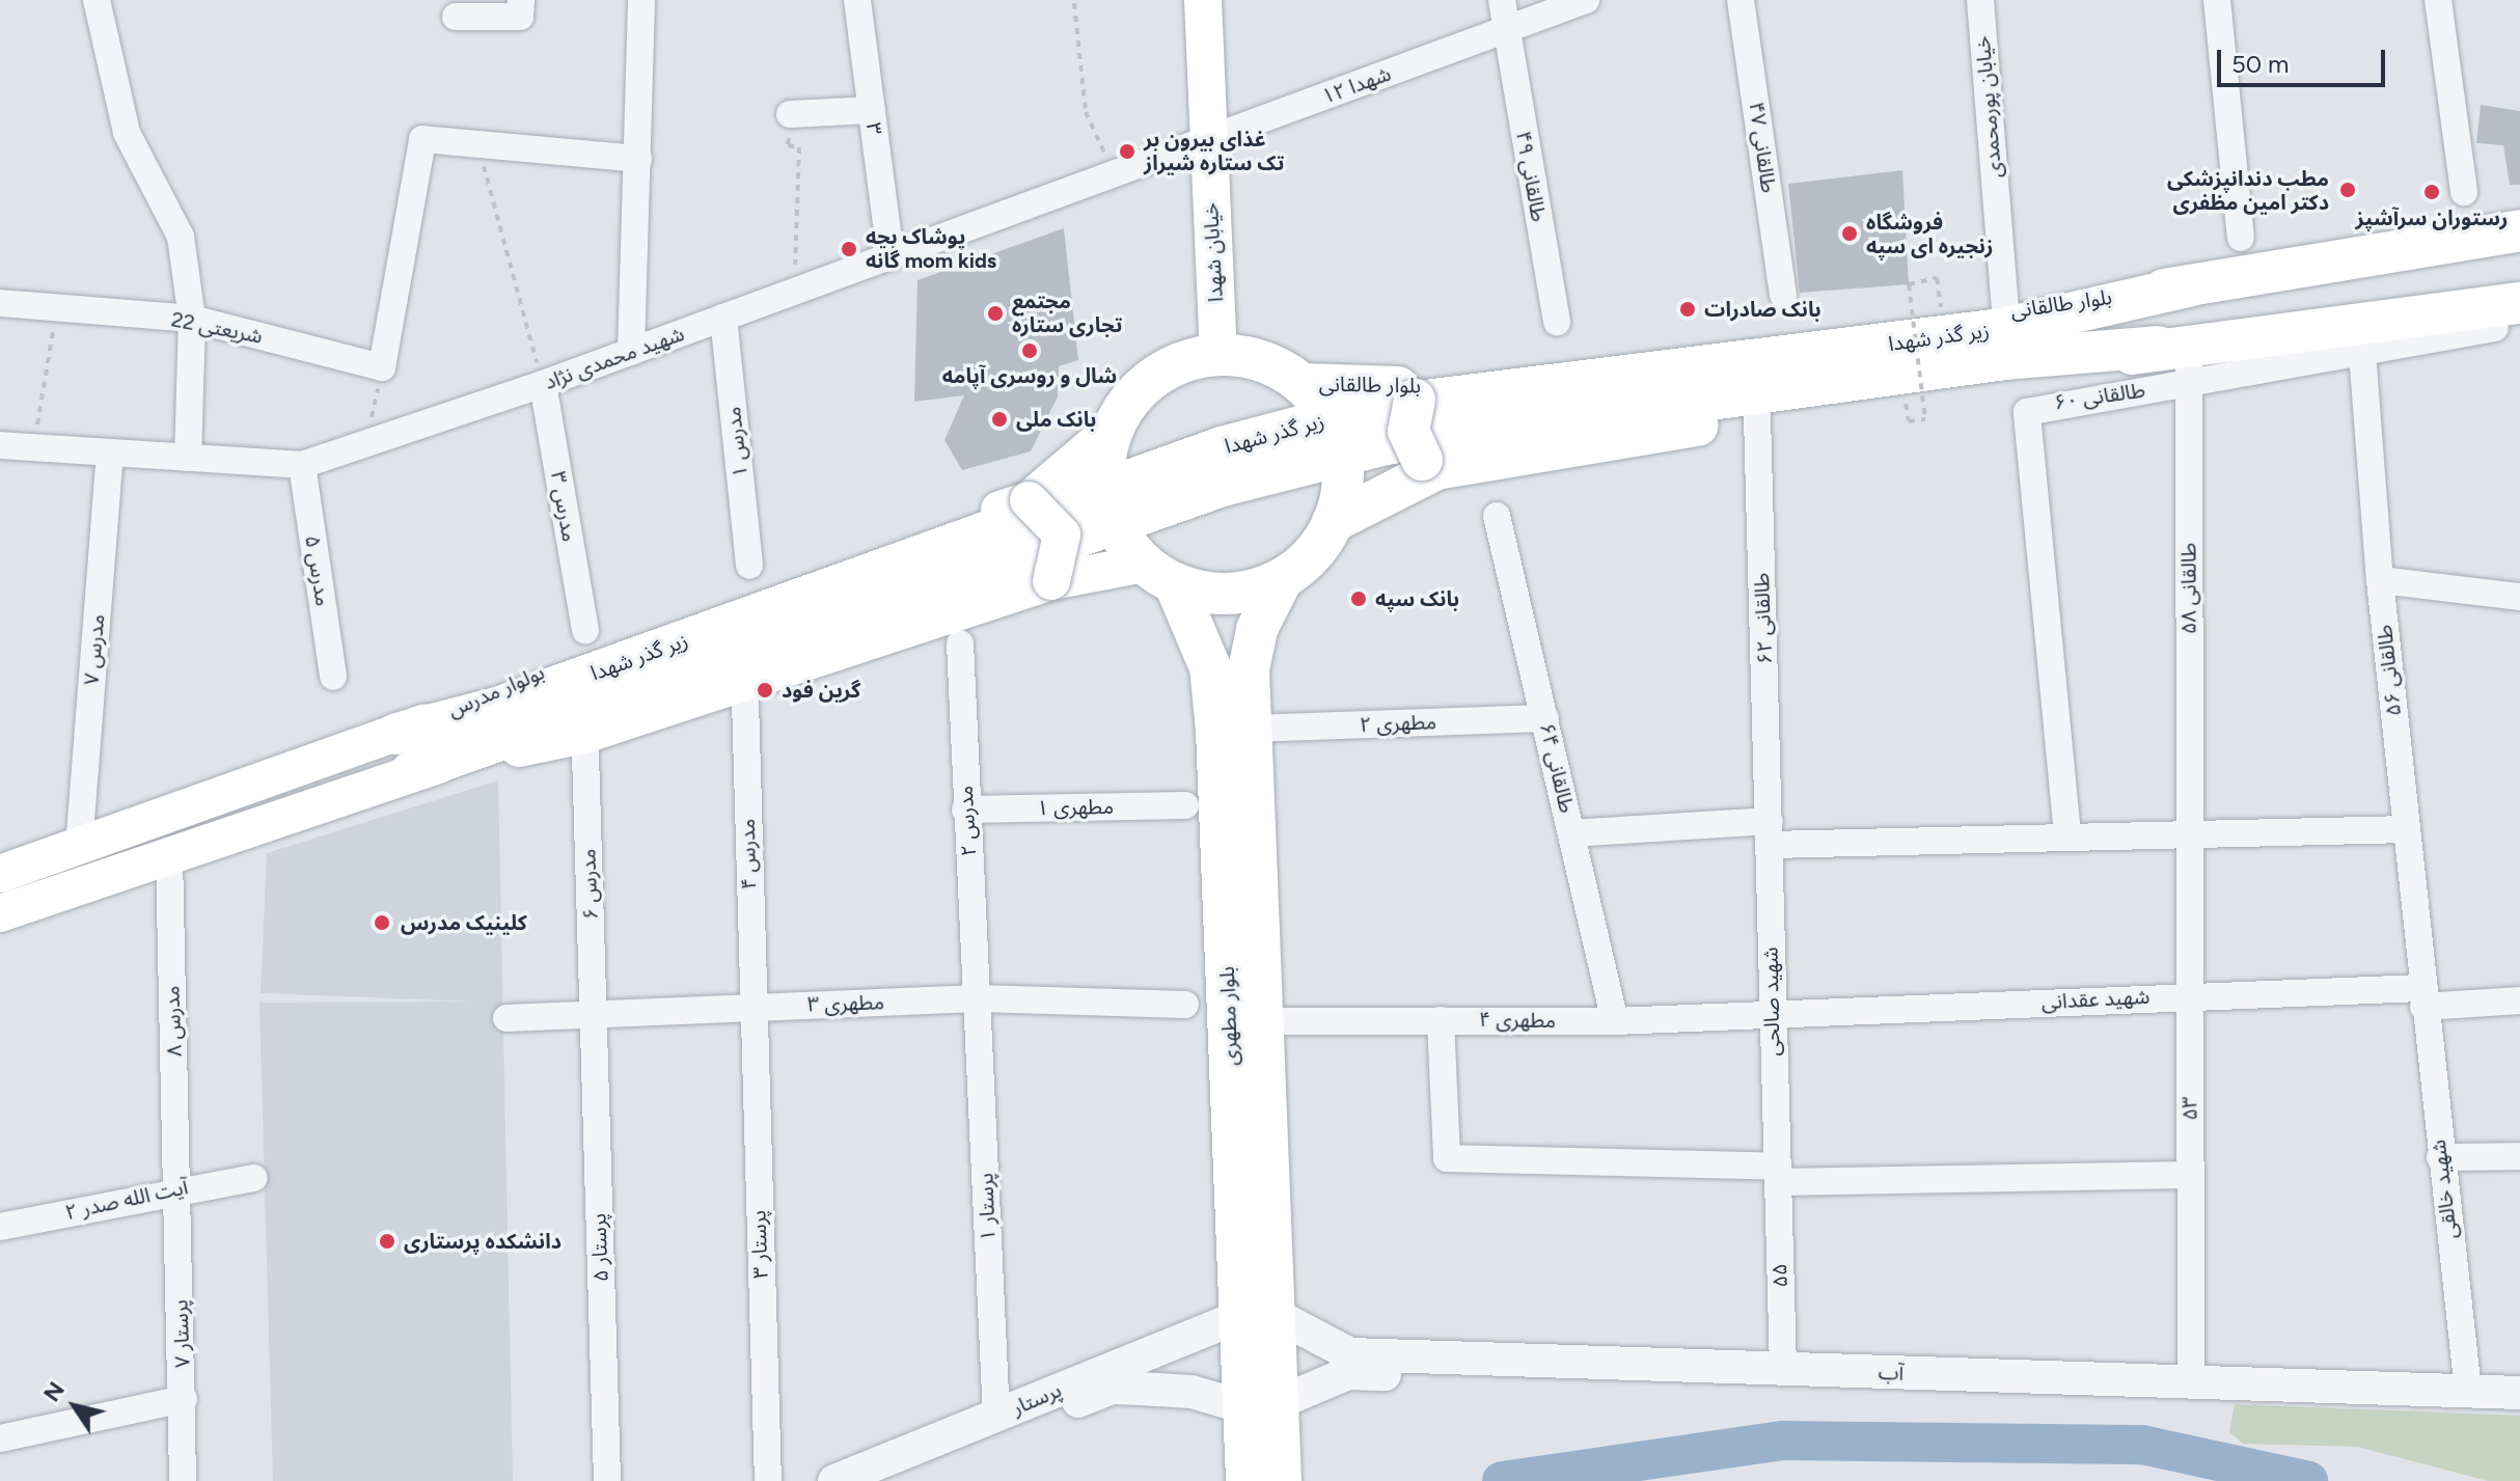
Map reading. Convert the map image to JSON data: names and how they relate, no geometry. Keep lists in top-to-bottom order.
{
  "streets": {
    "main road": [
      "خیابان شهدا",
      "بلوار طالقانی",
      "زیر گذر شهدا",
      "بولوار مدرس",
      "بلوار مطهری"
    ],
    "street": [
      "۱۲ شهدا",
      "خیابان پورمحمدی",
      "۳",
      "طالقانی ۴۷",
      "طالقانی ۴۹",
      "شریعتی 22",
      "شهید محمدی نژاد",
      "طالقانی ۶۰",
      "مدرس ۱",
      "مدرس ۳",
      "مدرس ۵",
      "طالقانی ۵۸",
      "طالقانی ۶۲",
      "مدرس ۷",
      "طالقانی ۵۶",
      "مطهری ۲",
      "طالقانی ۶۴",
      "مطهری ۱",
      "مدرس ۲",
      "مدرس ۴",
      "مدرس ۶",
      "شهید عقدانی",
      "شهید صالحی",
      "مطهری ۳",
      "مطهری ۴",
      "مدرس ۸",
      "۵۳",
      "شهید خالقی",
      "آیت الله صدر ۲",
      "پرستار ۱",
      "پرستار ۳",
      "پرستار ۵",
      "۵۵",
      "پرستار ۷",
      "آب",
      "پرستار"
    ]
  },
  "crossings": [
    ["۱۲ شهدا", "طالقانی ۴۹"],
    ["۱۲ شهدا", "خیابان شهدا"],
    ["۱۲ شهدا", "شهید محمدی نژاد"],
    ["خیابان پورمحمدی", "بلوار طالقانی"],
    ["۳", "شهید محمدی نژاد"],
    ["خیابان شهدا", "بلوار طالقانی"],
    ["خیابان شهدا", "شهید محمدی نژاد"],
    ["خیابان شهدا", "بولوار مدرس"],
    ["خیابان شهدا", "بلوار مطهری"],
    ["بلوار طالقانی", "زیر گذر شهدا"],
    ["بلوار طالقانی", "بولوار مدرس"],
    ["بلوار طالقانی", "بلوار مطهری"],
    ["زیر گذر شهدا", "طالقانی ۵۸"],
    ["زیر گذر شهدا", "بولوار مدرس"],
    ["شهید محمدی نژاد", "مدرس ۱"],
    ["شهید محمدی نژاد", "مدرس ۳"],
    ["شهید محمدی نژاد", "مدرس ۵"],
    ["شهید محمدی نژاد", "مدرس ۷"],
    ["طالقانی ۶۰", "طالقانی ۵۸"],
    ["طالقانی ۶۰", "طالقانی ۵۶"],
    ["طالقانی ۵۸", "۵۳"],
    ["طالقانی ۶۲", "شهید صالحی"],
    ["مدرس ۷", "بولوار مدرس"],
    ["طالقانی ۵۶", "شهید عقدانی"],
    ["طالقانی ۵۶", "شهید خالقی"],
    ["بولوار مدرس", "بلوار مطهری"],
    ["بولوار مدرس", "مدرس ۸"],
    ["مطهری ۲", "طالقانی ۶۴"],
    ["مطهری ۲", "بلوار مطهری"],
    ["طالقانی ۶۴", "مطهری ۴"],
    ["مطهری ۱", "مدرس ۲"],
    ["مدرس ۲", "مطهری ۳"],
    ["مدرس ۲", "پرستار ۱"],
    ["مدرس ۴", "مطهری ۳"],
    ["مدرس ۴", "پرستار ۳"],
    ["مدرس ۶", "مطهری ۳"],
    ["مدرس ۶", "پرستار ۵"],
    ["شهید عقدانی", "شهید صالحی"],
    ["شهید عقدانی", "مطهری ۴"],
    ["شهید عقدانی", "۵۳"],
    ["شهید عقدانی", "شهید خالقی"],
    ["شهید صالحی", "مطهری ۴"],
    ["شهید صالحی", "۵۵"],
    ["مطهری ۳", "پرستار ۱"],
    ["مطهری ۳", "پرستار ۳"],
    ["مطهری ۳", "پرستار ۵"],
    ["بلوار مطهری", "مطهری ۴"],
    ["بلوار مطهری", "آب"],
    ["بلوار مطهری", "پرستار"],
    ["مدرس ۸", "آیت الله صدر ۲"],
    ["مدرس ۸", "پرستار ۷"],
    ["۵۳", "آب"],
    ["شهید خالقی", "آب"],
    ["آیت الله صدر ۲", "پرستار ۷"],
    ["پرستار ۱", "پرستار"],
    ["۵۵", "آب"],
    ["آب", "پرستار"]
  ],
  "places": [
    "غذای بیرون بر تک ستاره شیراز",
    "مطب دندانپزشکی دکتر امین مظفری",
    "رستوران سرآشپز",
    "فروشگاه زنجیره ای سپه",
    "پوشاک بچه گانه mom kids",
    "بانک صادرات",
    "مجتمع تجاری ستاره",
    "شال و روسری آپامه",
    "بانک ملی",
    "بانک سپه",
    "گرین فود",
    "کلینیک مدرس",
    "دانشکده پرستاری"
  ],
  "scale_bar": "50 m",
  "north": "top left"
}
